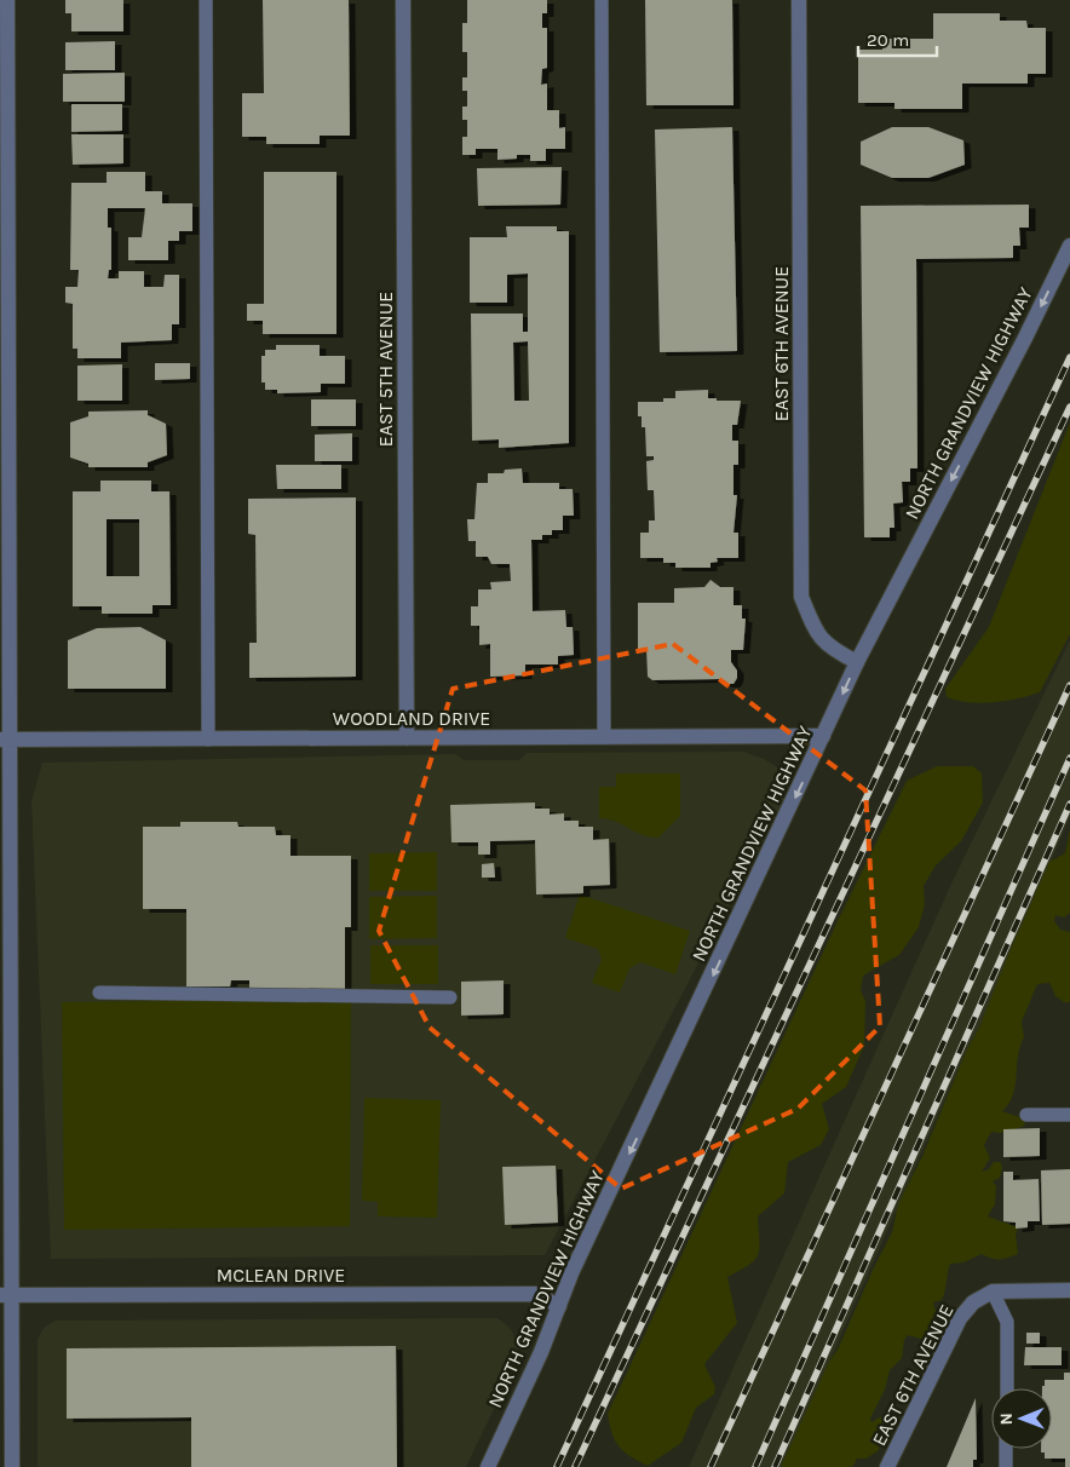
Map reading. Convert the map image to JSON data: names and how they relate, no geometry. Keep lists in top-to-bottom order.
{
  "streets": {
    "street": [
      "EAST 6TH AVENUE",
      "EAST 5TH AVENUE",
      "NORTH GRANDVIEW HIGHWAY",
      "WOODLAND DRIVE",
      "MCLEAN DRIVE"
    ]
  },
  "crossings": [
    ["EAST 6TH AVENUE", "NORTH GRANDVIEW HIGHWAY"],
    ["EAST 5TH AVENUE", "WOODLAND DRIVE"],
    ["NORTH GRANDVIEW HIGHWAY", "WOODLAND DRIVE"],
    ["NORTH GRANDVIEW HIGHWAY", "MCLEAN DRIVE"]
  ],
  "one_way": ["NORTH GRANDVIEW HIGHWAY"],
  "scale_bar": "20 m",
  "north": "left"
}
